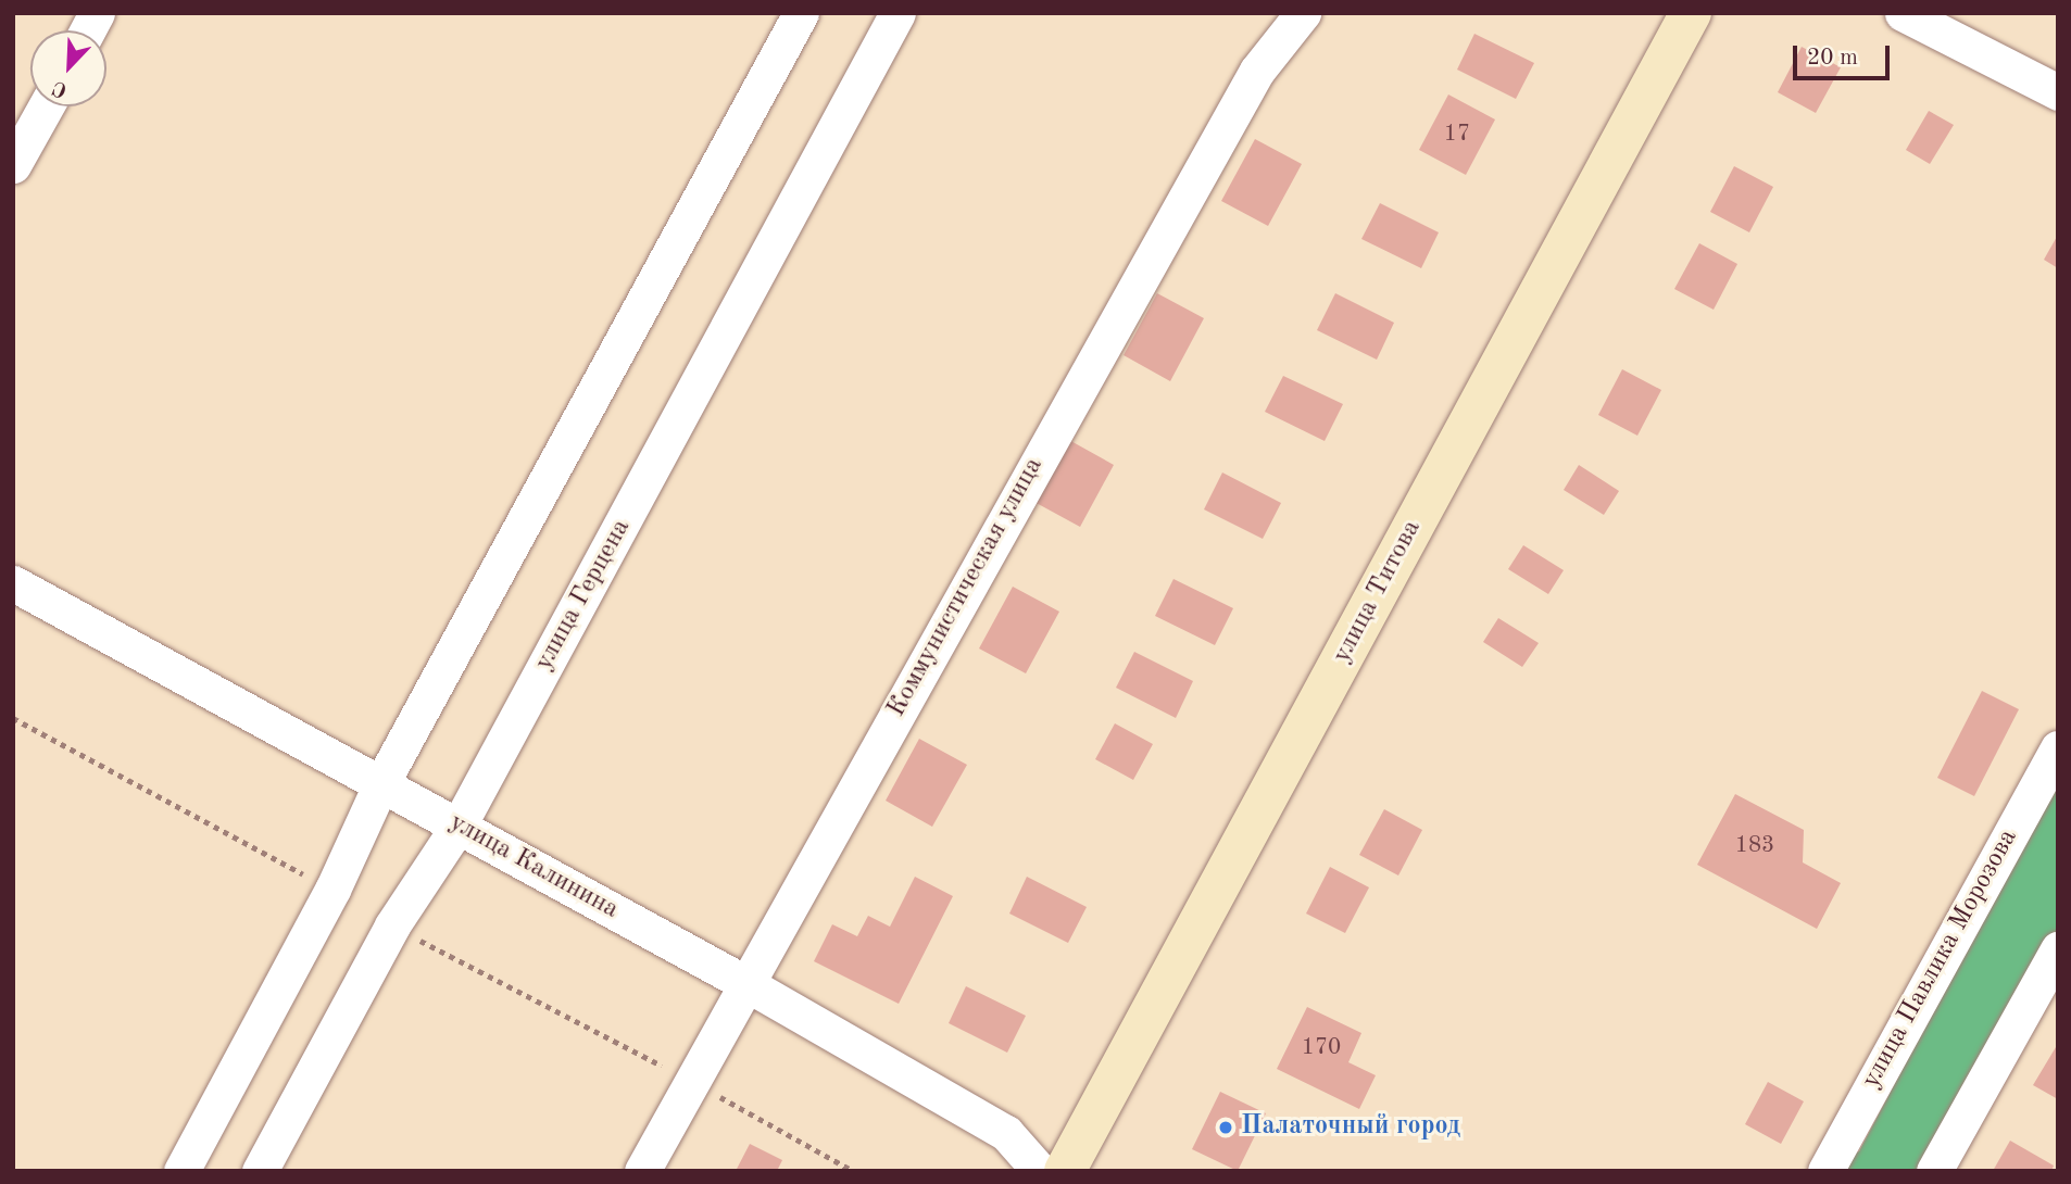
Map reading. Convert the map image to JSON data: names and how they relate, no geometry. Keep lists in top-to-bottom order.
{
  "streets": {
    "main road": ["улица Титова"],
    "street": [
      "Коммунистическая улица",
      "улица Герцена",
      "улица Калинина",
      "улица Павлика Морозова"
    ]
  },
  "crossings": [
    ["Коммунистическая улица", "улица Калинина"],
    ["улица Герцена", "улица Калинина"]
  ],
  "places": ["Палаточный город"],
  "house_numbers": ["17", "183", "170"],
  "scale_bar": "20 m",
  "north": "bottom left"
}
